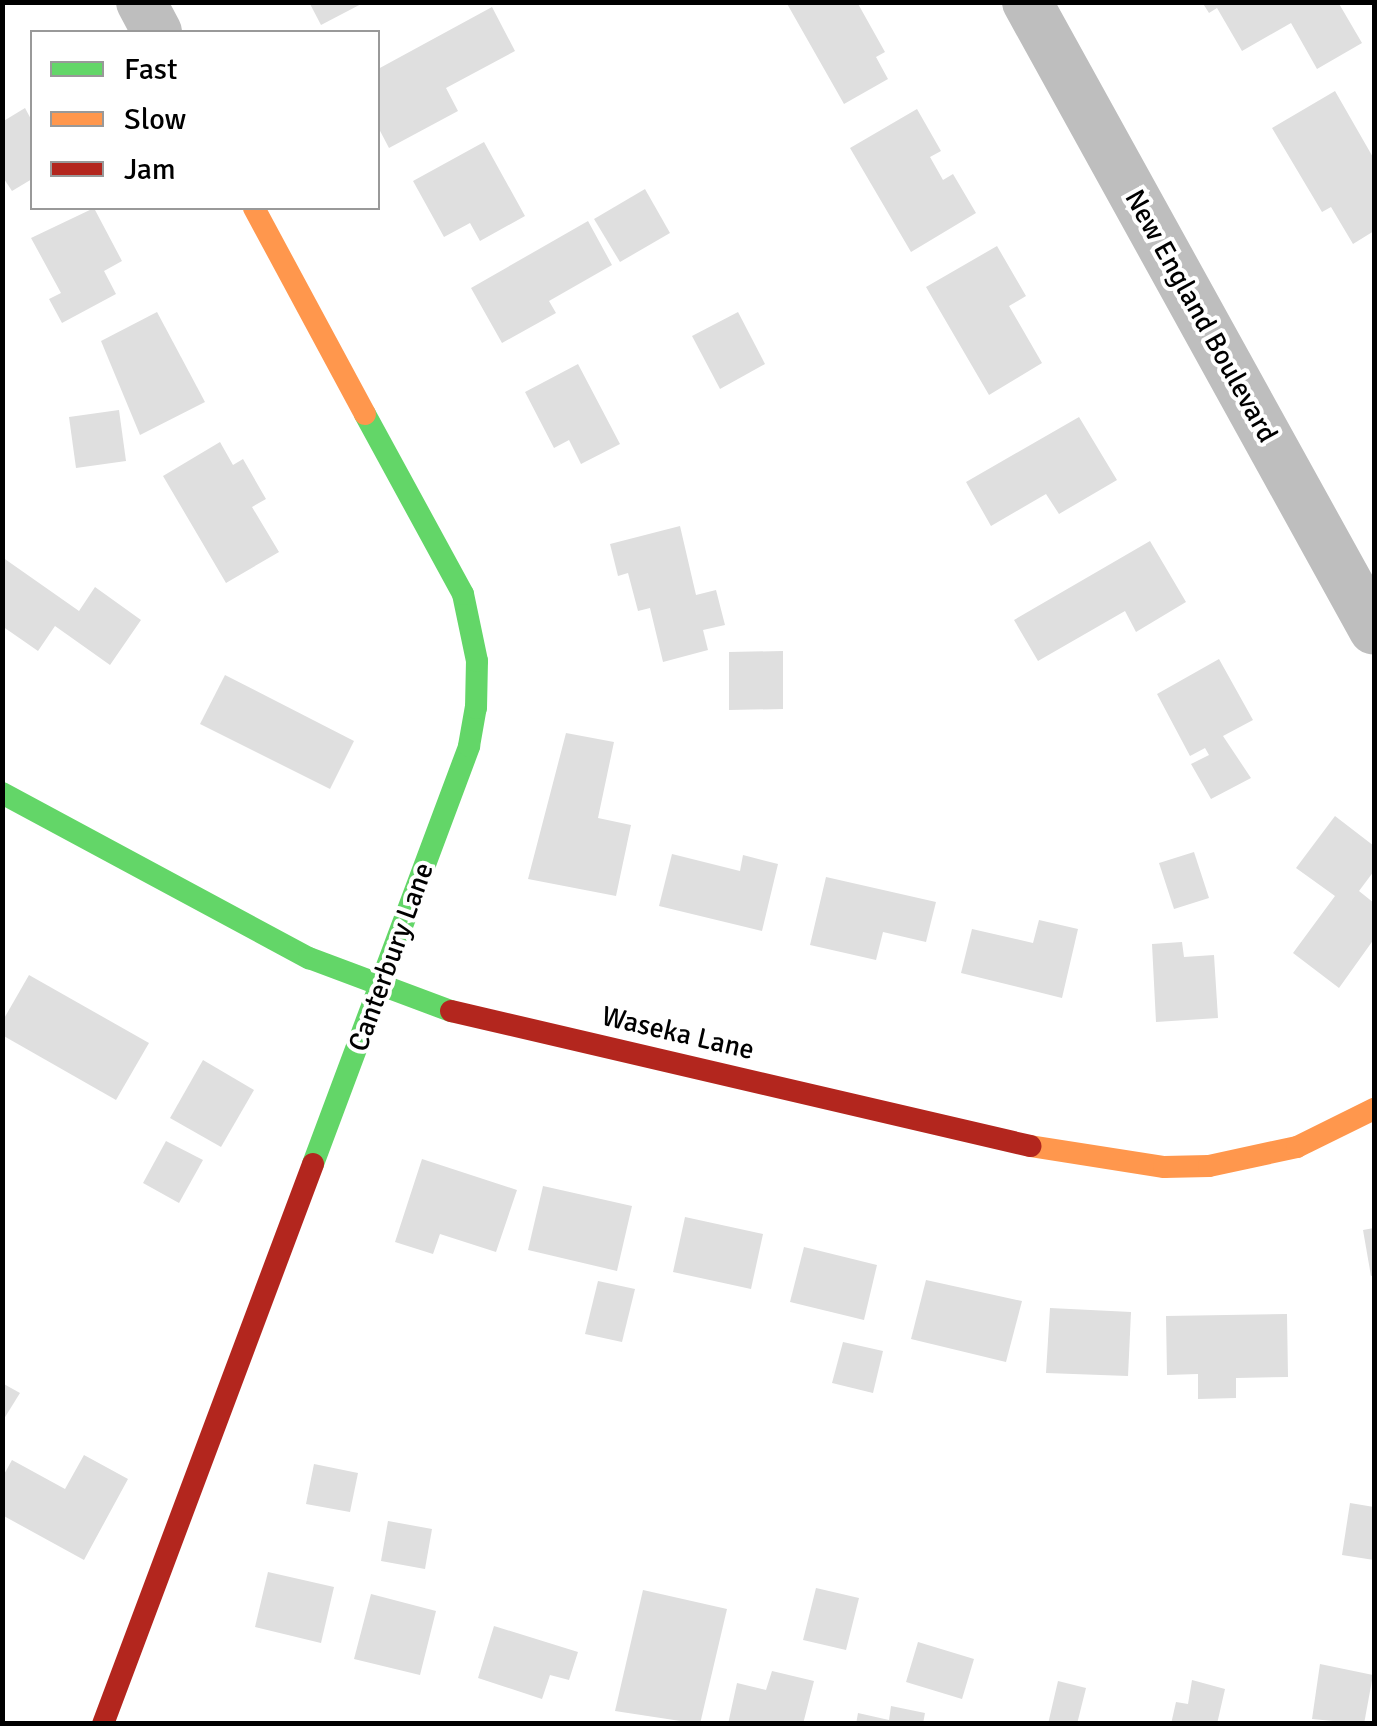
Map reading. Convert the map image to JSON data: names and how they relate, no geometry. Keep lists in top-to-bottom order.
{
  "streets": {
    "street": ["New England Boulevard", "Canterbury Lane", "Waseka Lane"]
  },
  "crossings": [
    ["Canterbury Lane", "Waseka Lane"]
  ],
  "legend": ["Fast", "Slow", "Jam"]
}
